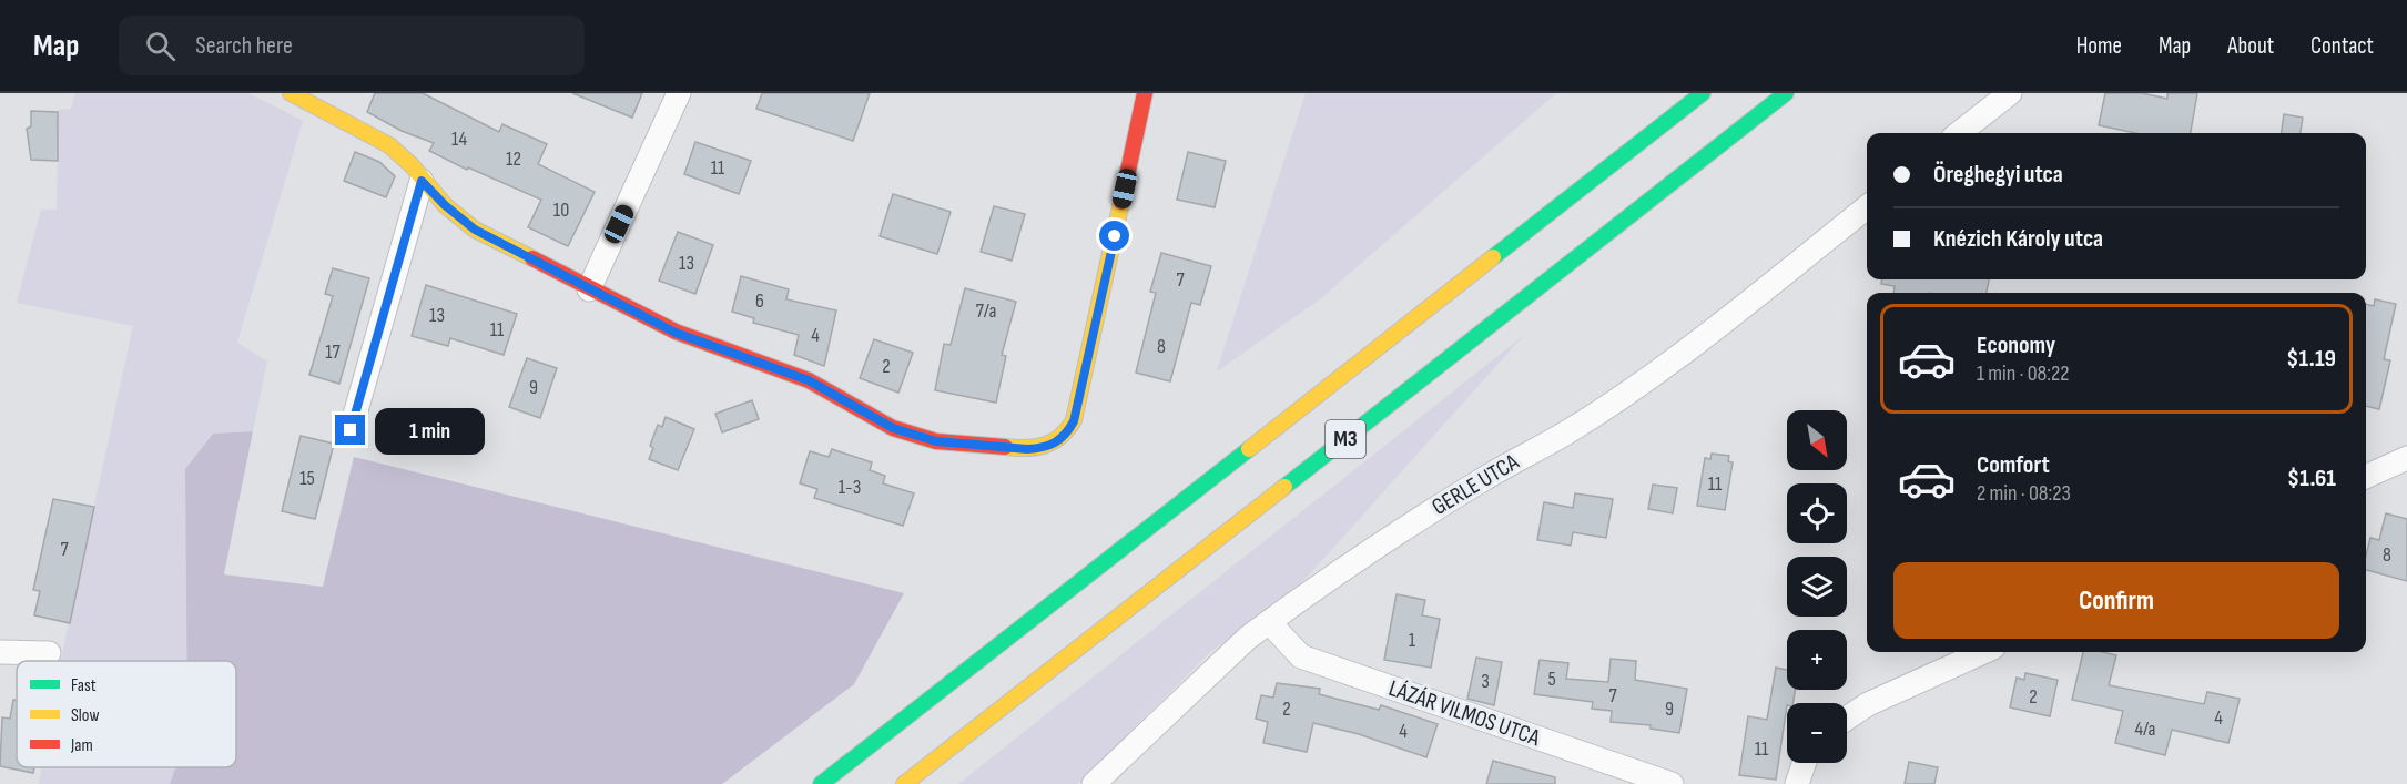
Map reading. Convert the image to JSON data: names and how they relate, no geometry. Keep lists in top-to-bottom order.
{
  "streets": {
    "main road": ["M3"],
    "street": ["GERLE UTCA", "LÁZÁR VILMOS UTCA"]
  },
  "crossings": [
    ["GERLE UTCA", "LÁZÁR VILMOS UTCA"]
  ],
  "house_numbers": [
    "14",
    "12",
    "11",
    "10",
    "13",
    "7",
    "6",
    "7/a",
    "13",
    "11",
    "4",
    "8",
    "17",
    "2",
    "9",
    "15",
    "11",
    "1-3",
    "7",
    "8",
    "1",
    "5",
    "3",
    "7",
    "2",
    "2",
    "9",
    "4",
    "4/a",
    "4",
    "11"
  ],
  "legend": ["Fast", "Slow", "Jam"],
  "north": "bottom right",
  "page": {
    "header": "Map",
    "search": "Search here",
    "nav": [
      "Home",
      "Map",
      "About",
      "Contact"
    ],
    "banner": ["Öreghegyi utca", "Knézich Károly utca"],
    "list": [
      {
        "name": "Economy",
        "note": "1 min · 08:22",
        "value": "$1.19"
      },
      {
        "name": "Comfort",
        "note": "2 min · 08:23",
        "value": "$1.61"
      }
    ],
    "bubble": "1 min",
    "map_buttons": ["+", "−"],
    "buttons": "Confirm"
  }
}
